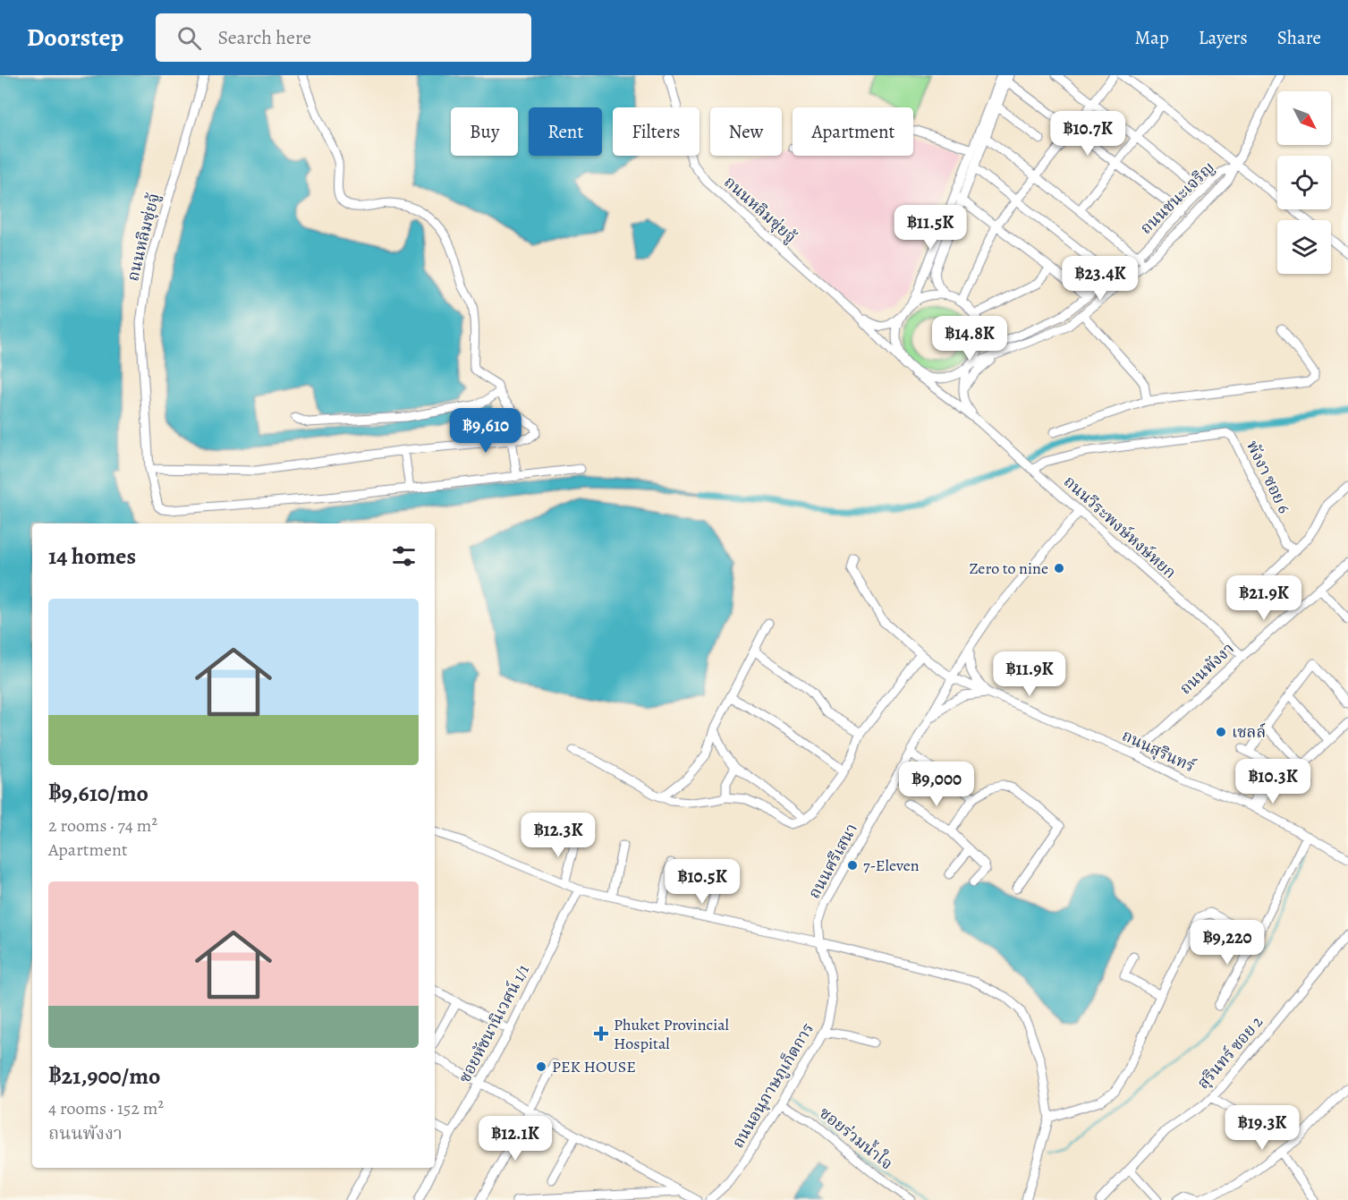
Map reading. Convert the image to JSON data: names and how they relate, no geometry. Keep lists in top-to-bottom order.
{
  "streets": {
    "street": [
      "ถนนชนะเจริญ",
      "ถนนหลิมซุ่ยจู้",
      "พังงา ซอย 6",
      "ถนนวีระพงษ์หงษ์หยก",
      "ถนนพังงา",
      "ถนนสุรินทร์",
      "ถนนศรีเสนา",
      "ซอยหัชนานิเวศน์ 1/1",
      "สุรินทร์ ซอย 2",
      "ถนนอนุภาษภูเก็ตการ",
      "ซอยร่วมน้ำใจ"
    ]
  },
  "crossings": [
    ["ถนนชนะเจริญ", "ถนนหลิมซุ่ยจู้"],
    ["ถนนชนะเจริญ", "ถนนวีระพงษ์หงษ์หยก"],
    ["ถนนหลิมซุ่ยจู้", "ถนนวีระพงษ์หงษ์หยก"],
    ["พังงา ซอย 6", "ถนนวีระพงษ์หงษ์หยก"],
    ["ถนนวีระพงษ์หงษ์หยก", "ถนนพังงา"],
    ["ถนนวีระพงษ์หงษ์หยก", "ถนนศรีเสนา"],
    ["ถนนพังงา", "ถนนสุรินทร์"],
    ["ถนนสุรินทร์", "ถนนศรีเสนา"],
    ["ถนนศรีเสนา", "ถนนอนุภาษภูเก็ตการ"],
    ["ถนนอนุภาษภูเก็ตการ", "ซอยร่วมน้ำใจ"]
  ],
  "places": {
    "other": [
      "Zero to nine",
      "เชลล์",
      "7-Eleven",
      "PEK HOUSE"
    ],
    "health": ["Phuket Provincial Hospital"]
  },
  "north": "bottom right",
  "page": {
    "header": "Doorstep",
    "search": "Search here",
    "nav": ["Map", "Layers", "Share"],
    "chip": [
      "Buy",
      "Rent",
      "Filters",
      "New",
      "Apartment"
    ],
    "price": [
      "฿10.7K",
      "฿11.5K",
      "฿23.4K",
      "฿14.8K",
      "฿9,610",
      "฿21.9K",
      "฿11.9K",
      "฿10.3K",
      "฿9,000",
      "฿12.3K",
      "฿10.5K",
      "฿9,220",
      "฿19.3K",
      "฿12.1K"
    ],
    "heading": "14 homes",
    "list": [
      {
        "name": "฿9,610/mo",
        "note": "2 rooms · 74 m² · Apartment"
      },
      {
        "name": "฿21,900/mo",
        "note": "4 rooms · 152 m² · ถนนพังงา"
      }
    ]
  }
}
